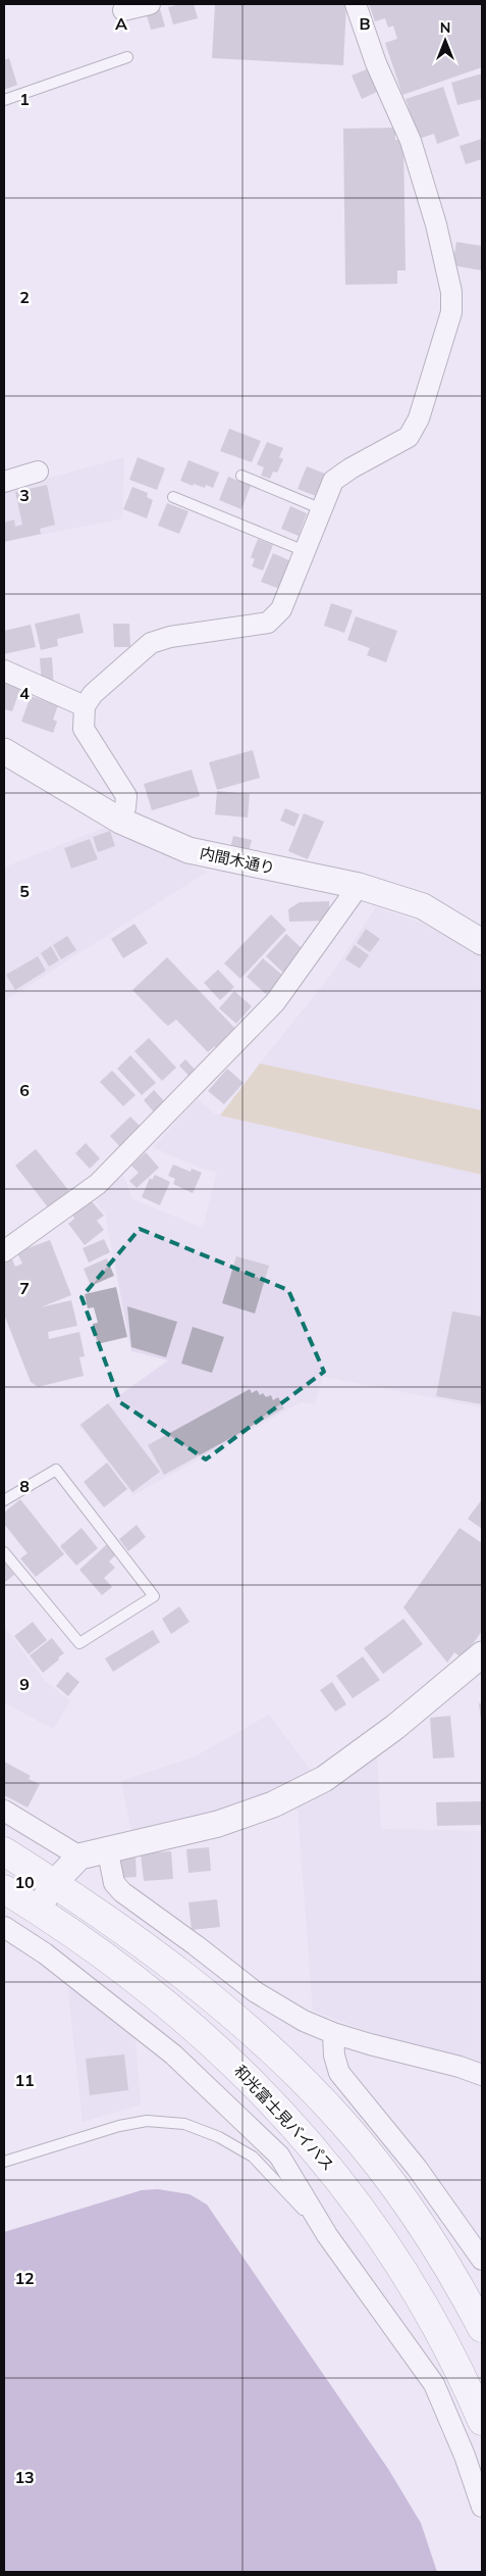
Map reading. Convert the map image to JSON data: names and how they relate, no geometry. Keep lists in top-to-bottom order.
{
  "streets": {
    "highway": ["和光富士見バイパス"],
    "street": ["内間木通り"]
  },
  "north": "top",
  "grid": {
    "columns": ["A", "B"],
    "rows": [
      "1",
      "2",
      "3",
      "4",
      "5",
      "6",
      "7",
      "8",
      "9",
      "10",
      "11",
      "12",
      "13"
    ]
  }
}
